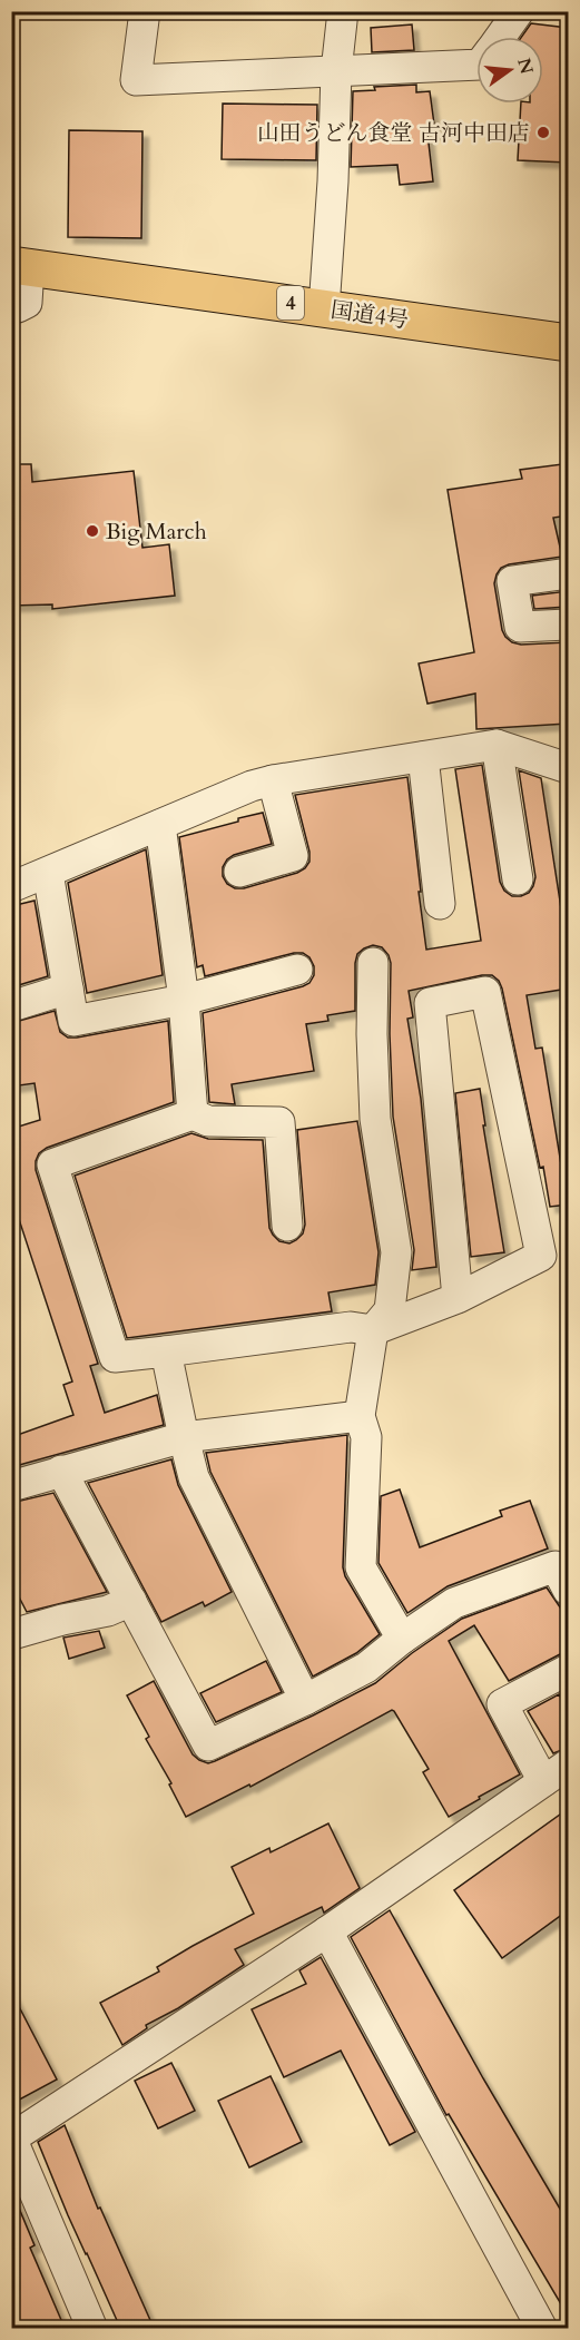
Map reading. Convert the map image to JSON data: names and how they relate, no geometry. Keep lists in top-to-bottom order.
{
  "streets": {
    "highway": ["4", "国道4号"]
  },
  "places": ["山田うどん食堂 古河中田店", "Big March"],
  "north": "right"
}
